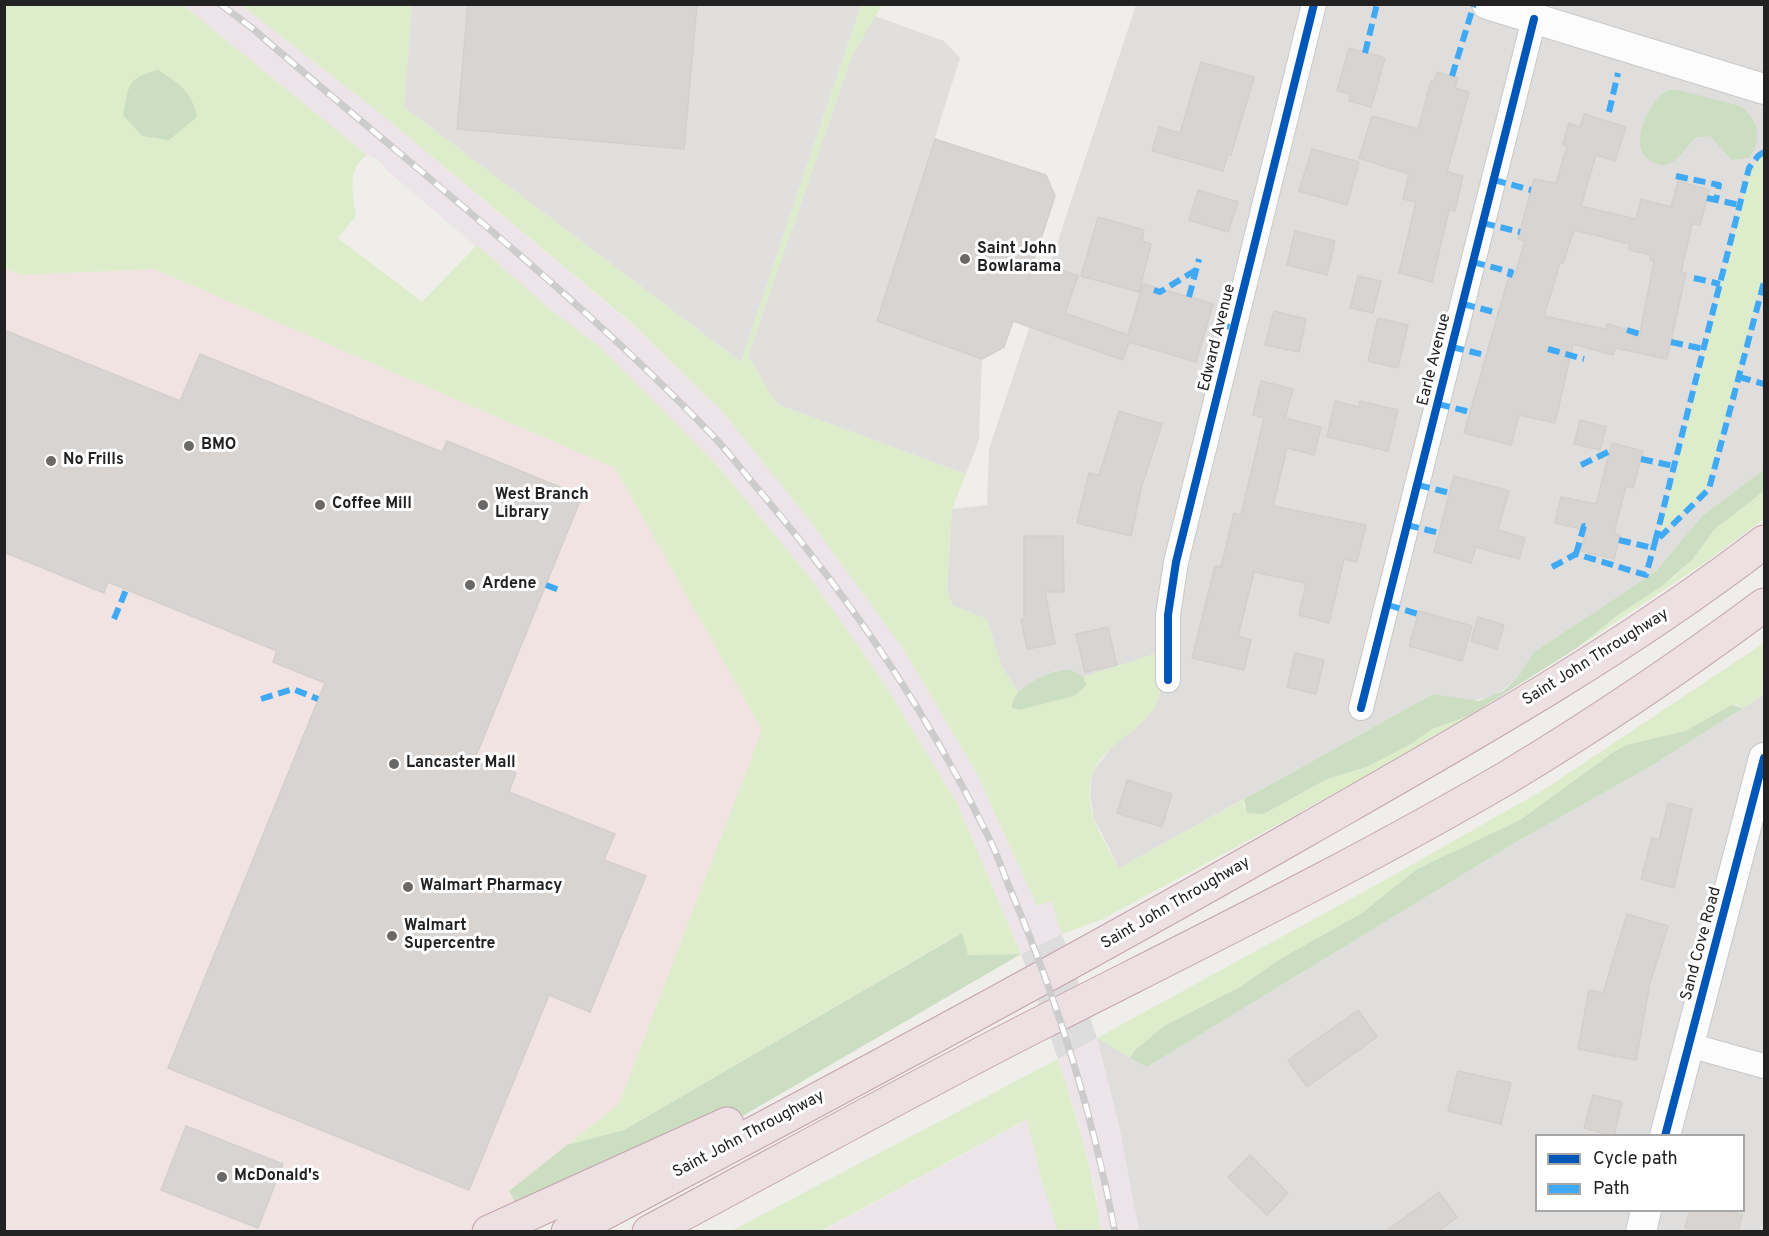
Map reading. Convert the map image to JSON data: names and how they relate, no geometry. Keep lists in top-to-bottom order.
{
  "streets": {
    "highway": ["Saint John Throughway"],
    "street": ["Edward Avenue", "Earle Avenue", "Sand Cove Road"]
  },
  "places": [
    "Saint John Bowlarama",
    "BMO",
    "No Frills",
    "Coffee Mill",
    "West Branch Library",
    "Ardene",
    "Lancaster Mall",
    "Walmart Pharmacy",
    "Walmart Supercentre",
    "McDonald's"
  ],
  "legend": ["Cycle path", "Path"]
}
